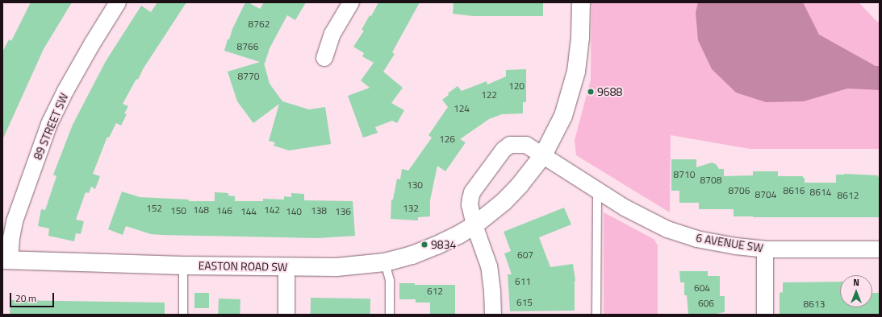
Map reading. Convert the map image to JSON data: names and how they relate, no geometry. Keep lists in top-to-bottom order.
{
  "streets": {
    "street": ["89 STREET SW", "6 AVENUE SW", "EASTON ROAD SW"]
  },
  "crossings": [
    ["89 STREET SW", "EASTON ROAD SW"],
    ["6 AVENUE SW", "EASTON ROAD SW"]
  ],
  "places": ["9688", "9834"],
  "house_numbers": [
    "8762",
    "8766",
    "8770",
    "120",
    "122",
    "124",
    "126",
    "8710",
    "8708",
    "130",
    "8706",
    "8616",
    "8614",
    "8704",
    "8612",
    "152",
    "132",
    "148",
    "142",
    "150",
    "146",
    "138",
    "144",
    "140",
    "136",
    "607",
    "611",
    "604",
    "612",
    "615",
    "606",
    "8613"
  ],
  "scale_bar": "20 m",
  "north": "top"
}
